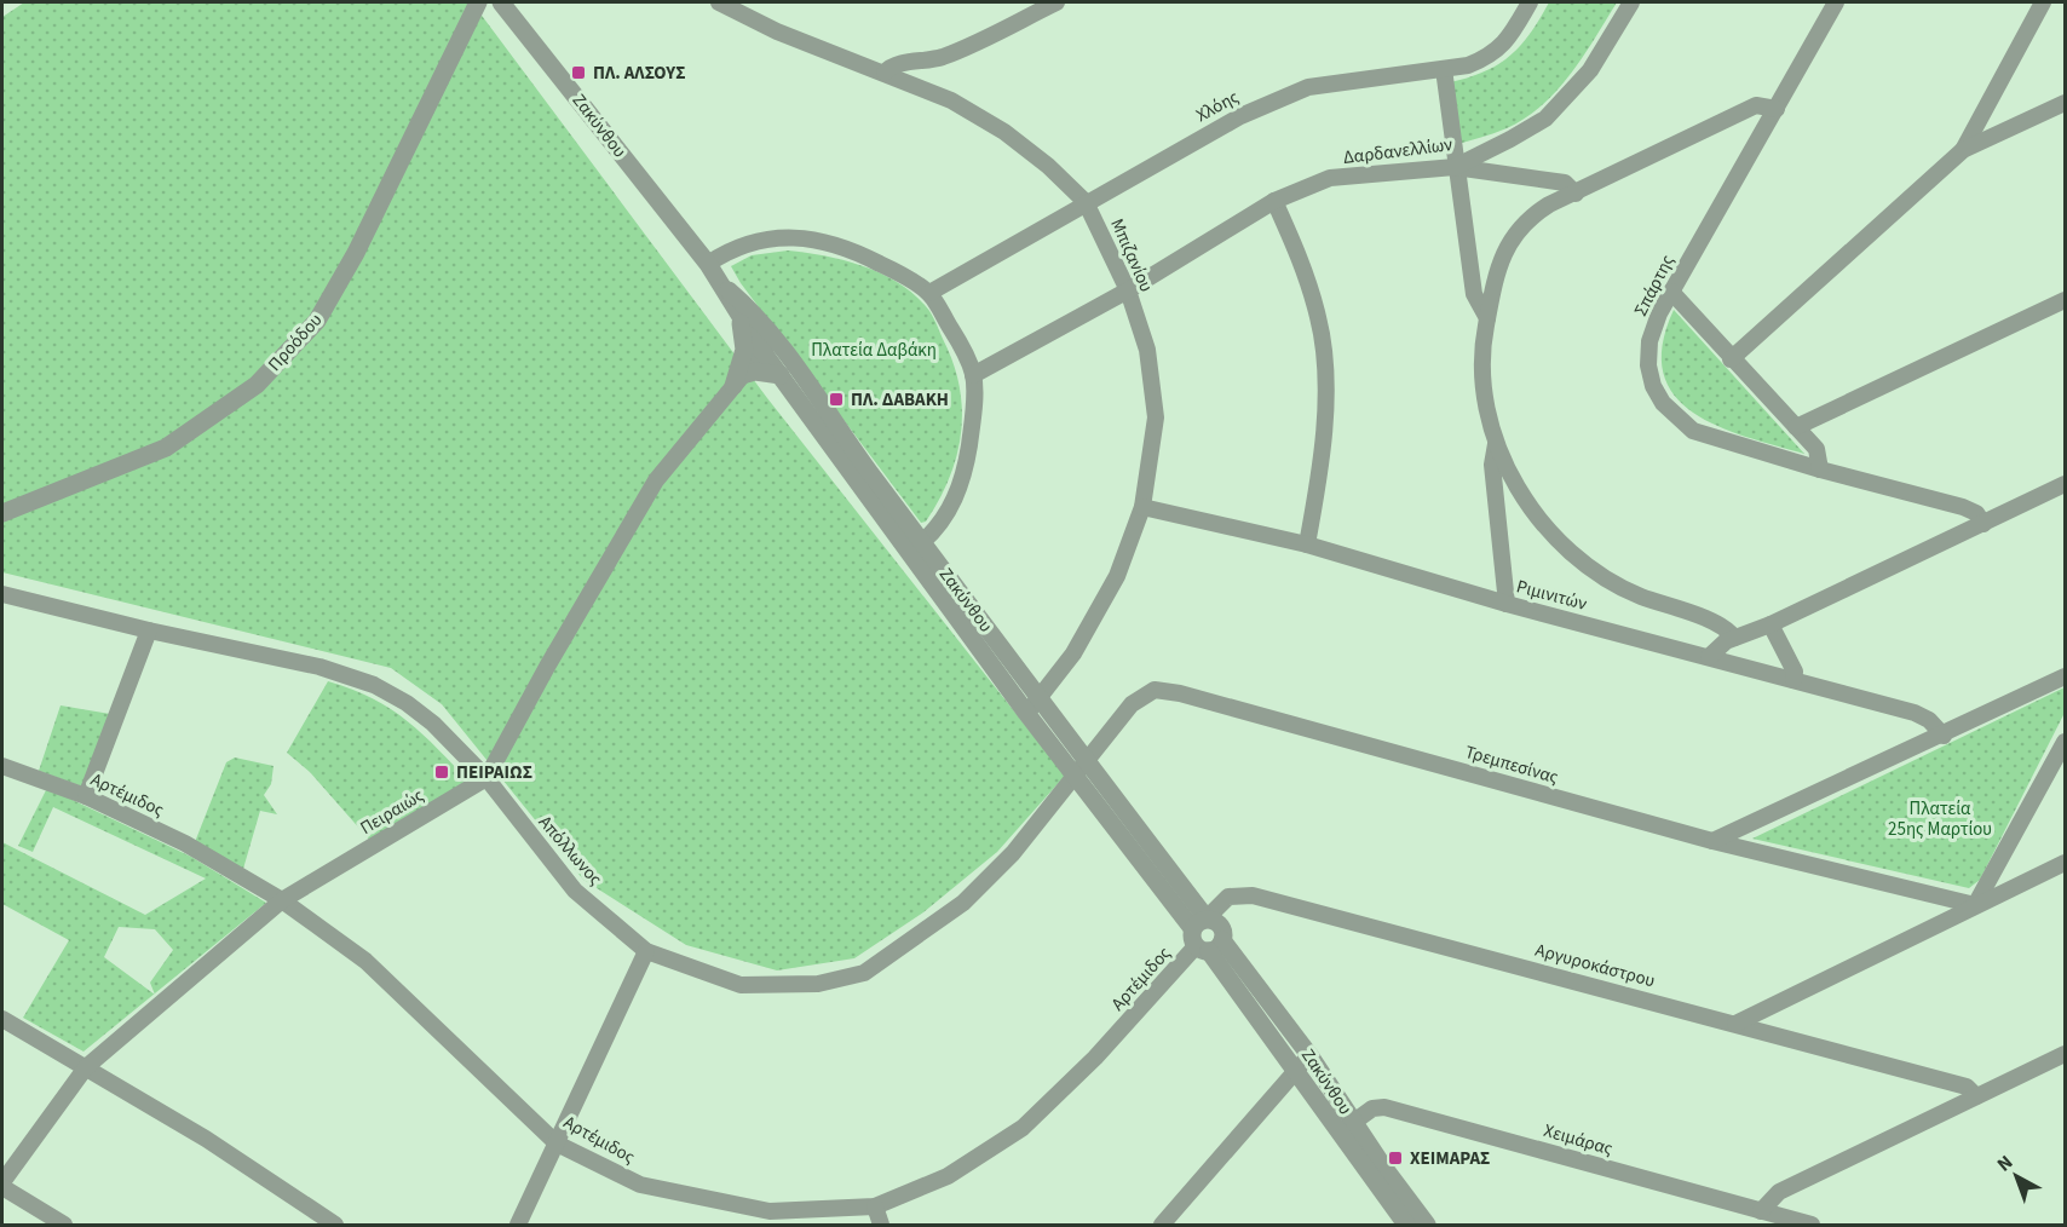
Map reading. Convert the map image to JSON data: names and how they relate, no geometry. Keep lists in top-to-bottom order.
{
  "streets": {
    "street": [
      "Χλόης",
      "Ζακύνθου",
      "Δαρδανελλίων",
      "Μπιζανίου",
      "Σπάρτης",
      "Προόδου",
      "Ριμινιτών",
      "Τρεμπεσίνας",
      "Αρτέμιδος",
      "Πειραιώς",
      "Απόλλωνος",
      "Αργυροκάστρου",
      "Χειμάρας"
    ]
  },
  "crossings": [
    ["Χλόης", "Μπιζανίου"],
    ["Ζακύνθου", "Μπιζανίου"],
    ["Ζακύνθου", "Τρεμπεσίνας"],
    ["Ζακύνθου", "Αρτέμιδος"],
    ["Ζακύνθου", "Απόλλωνος"],
    ["Ζακύνθου", "Αργυροκάστρου"],
    ["Ζακύνθου", "Χειμάρας"],
    ["Δαρδανελλίων", "Μπιζανίου"],
    ["Μπιζανίου", "Ριμινιτών"],
    ["Τρεμπεσίνας", "Απόλλωνος"],
    ["Αρτέμιδος", "Πειραιώς"],
    ["Αρτέμιδος", "Αργυροκάστρου"],
    ["Πειραιώς", "Απόλλωνος"]
  ],
  "parks": ["Πλατεία Δαβάκη", "Πλατεία 25ης Μαρτίου"],
  "places": {
    "transit": [
      "ΠΛ. ΑΛΣΟΥΣ",
      "ΠΛ. ΔΑΒΑΚΗ",
      "ΠΕΙΡΑΙΩΣ",
      "ΧΕΙΜΑΡΑΣ"
    ]
  },
  "north": "top left"
}
